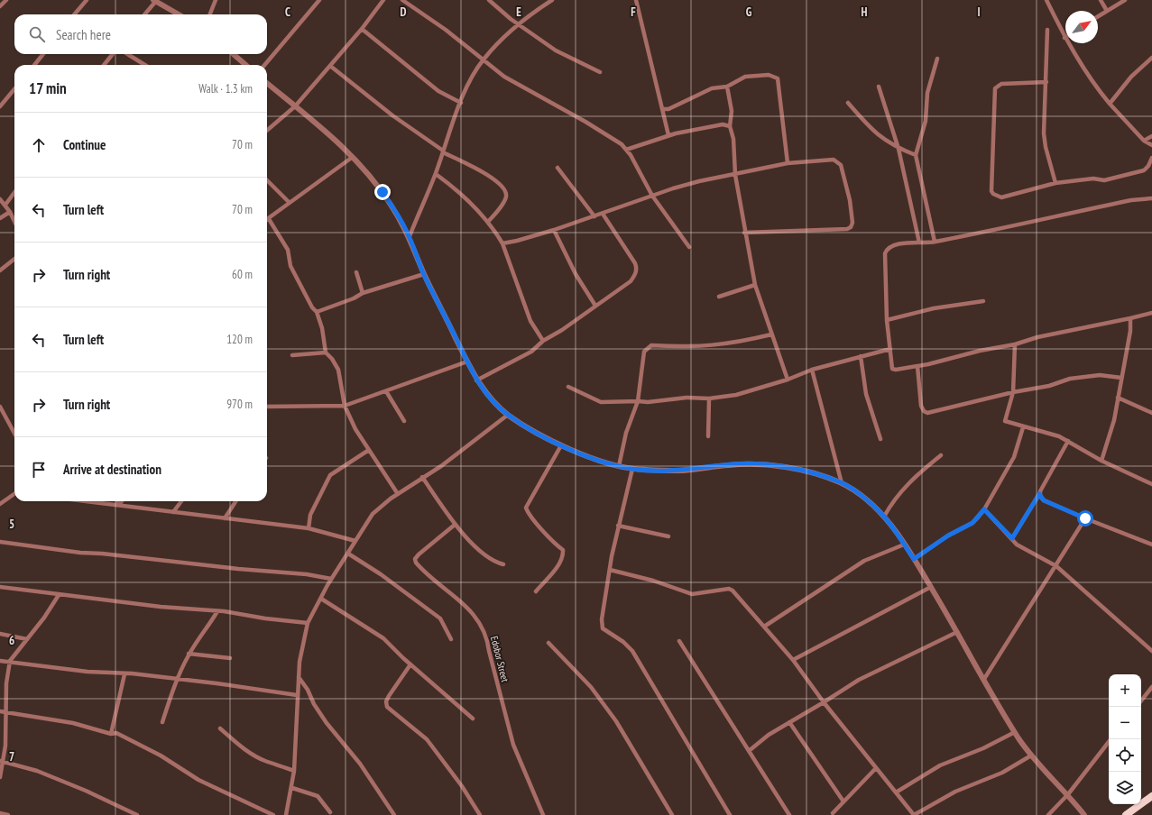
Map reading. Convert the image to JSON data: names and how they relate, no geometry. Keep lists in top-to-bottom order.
{
  "streets": {
    "street": ["Edobor Street"]
  },
  "north": "top right",
  "page": {
    "search": "Search here",
    "heading": ["17 min", "Walk · 1.3 km"],
    "list": [
      ["Continue", "70 m"],
      ["Turn left", "70 m"],
      ["Turn right", "60 m"],
      ["Turn left", "120 m"],
      ["Turn right", "970 m"],
      "Arrive at destination"
    ],
    "map_buttons": ["+", "−"]
  },
  "grid": {
    "columns": [
      "C",
      "D",
      "E",
      "F",
      "G",
      "H",
      "I"
    ],
    "rows": ["5", "6", "7"]
  }
}
